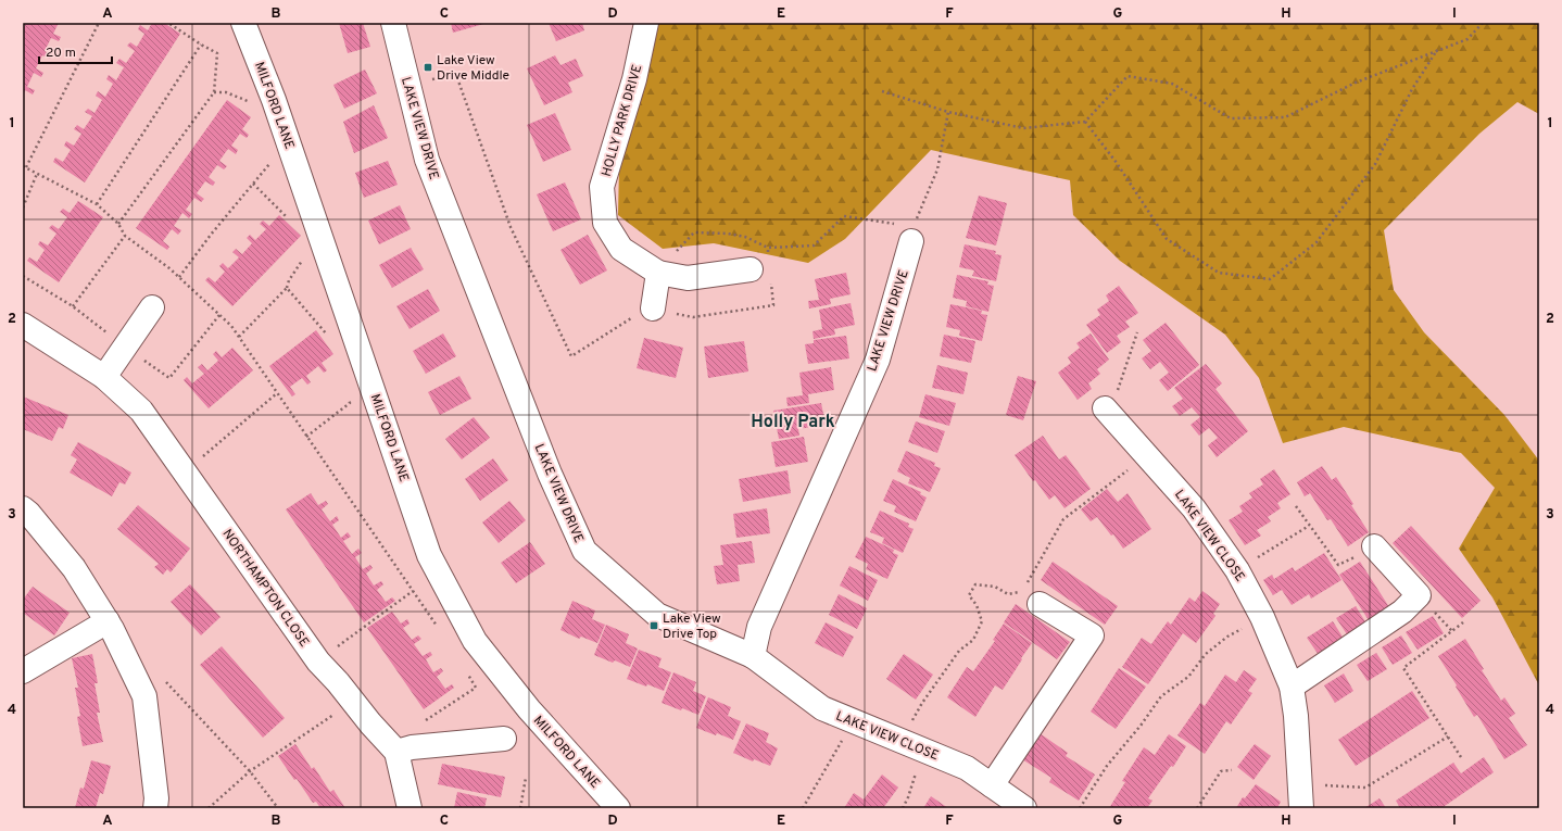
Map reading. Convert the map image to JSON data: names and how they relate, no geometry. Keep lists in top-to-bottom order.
{
  "streets": {
    "street": [
      "MILFORD LANE",
      "HOLLY PARK DRIVE",
      "LAKE VIEW DRIVE",
      "LAKE VIEW CLOSE",
      "NORTHAMPTON CLOSE"
    ]
  },
  "crossings": [
    ["LAKE VIEW DRIVE", "LAKE VIEW CLOSE"]
  ],
  "districts": ["Holly Park"],
  "places": {
    "transit": ["Lake View Drive Middle", "Lake View Drive Top"]
  },
  "scale_bar": "20 m",
  "grid": {
    "columns": [
      "A",
      "B",
      "C",
      "D",
      "E",
      "F",
      "G",
      "H",
      "I"
    ],
    "rows": [
      "1",
      "2",
      "3",
      "4"
    ]
  }
}
